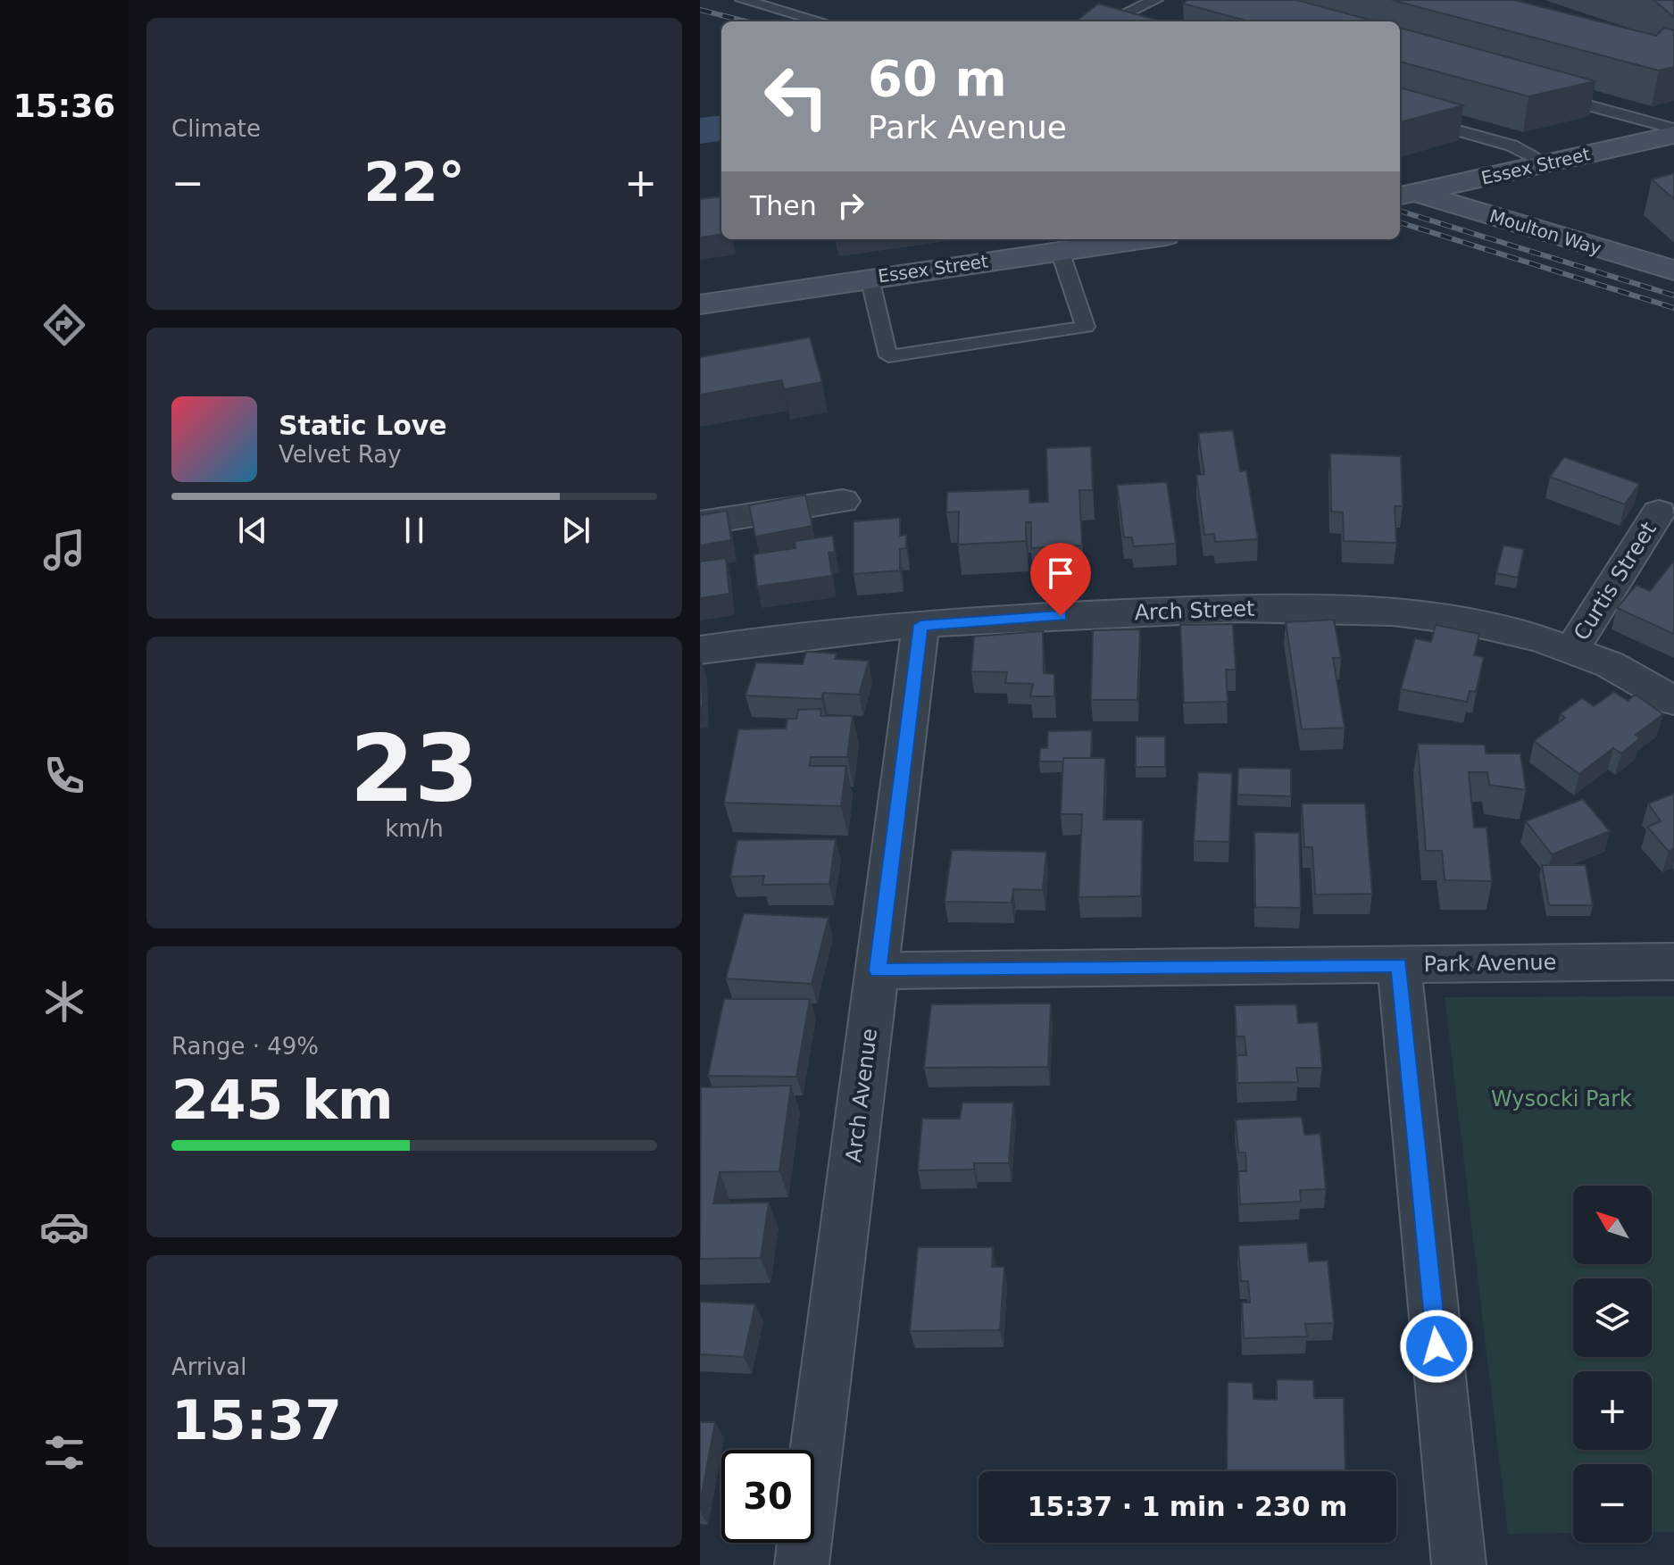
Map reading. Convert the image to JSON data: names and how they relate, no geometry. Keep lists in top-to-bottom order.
{
  "streets": {
    "main road": ["Essex Street", "Moulton Way"],
    "street": [
      "Curtis Street",
      "Arch Street",
      "Park Avenue",
      "Arch Avenue"
    ]
  },
  "crossings": [
    ["Essex Street", "Moulton Way"],
    ["Curtis Street", "Arch Street"],
    ["Arch Street", "Arch Avenue"],
    ["Park Avenue", "Arch Avenue"]
  ],
  "parks": ["Wysocki Park"],
  "north": "top left",
  "page": {
    "tabs": "15:36",
    "tile": [
      "Climate",
      ["23", "km/h"],
      ["Range · 49%", "245 km"],
      ["Arrival", "15:37"]
    ],
    "turn": ["60 m", "Park Avenue"],
    "heat": ["−", "22°", "+"],
    "then": "Then",
    "song": ["Static Love", "Velvet Ray"],
    "map_buttons": ["+", "−"],
    "limit": "30",
    "trip": "15:37 · 1 min · 230 m"
  }
}
